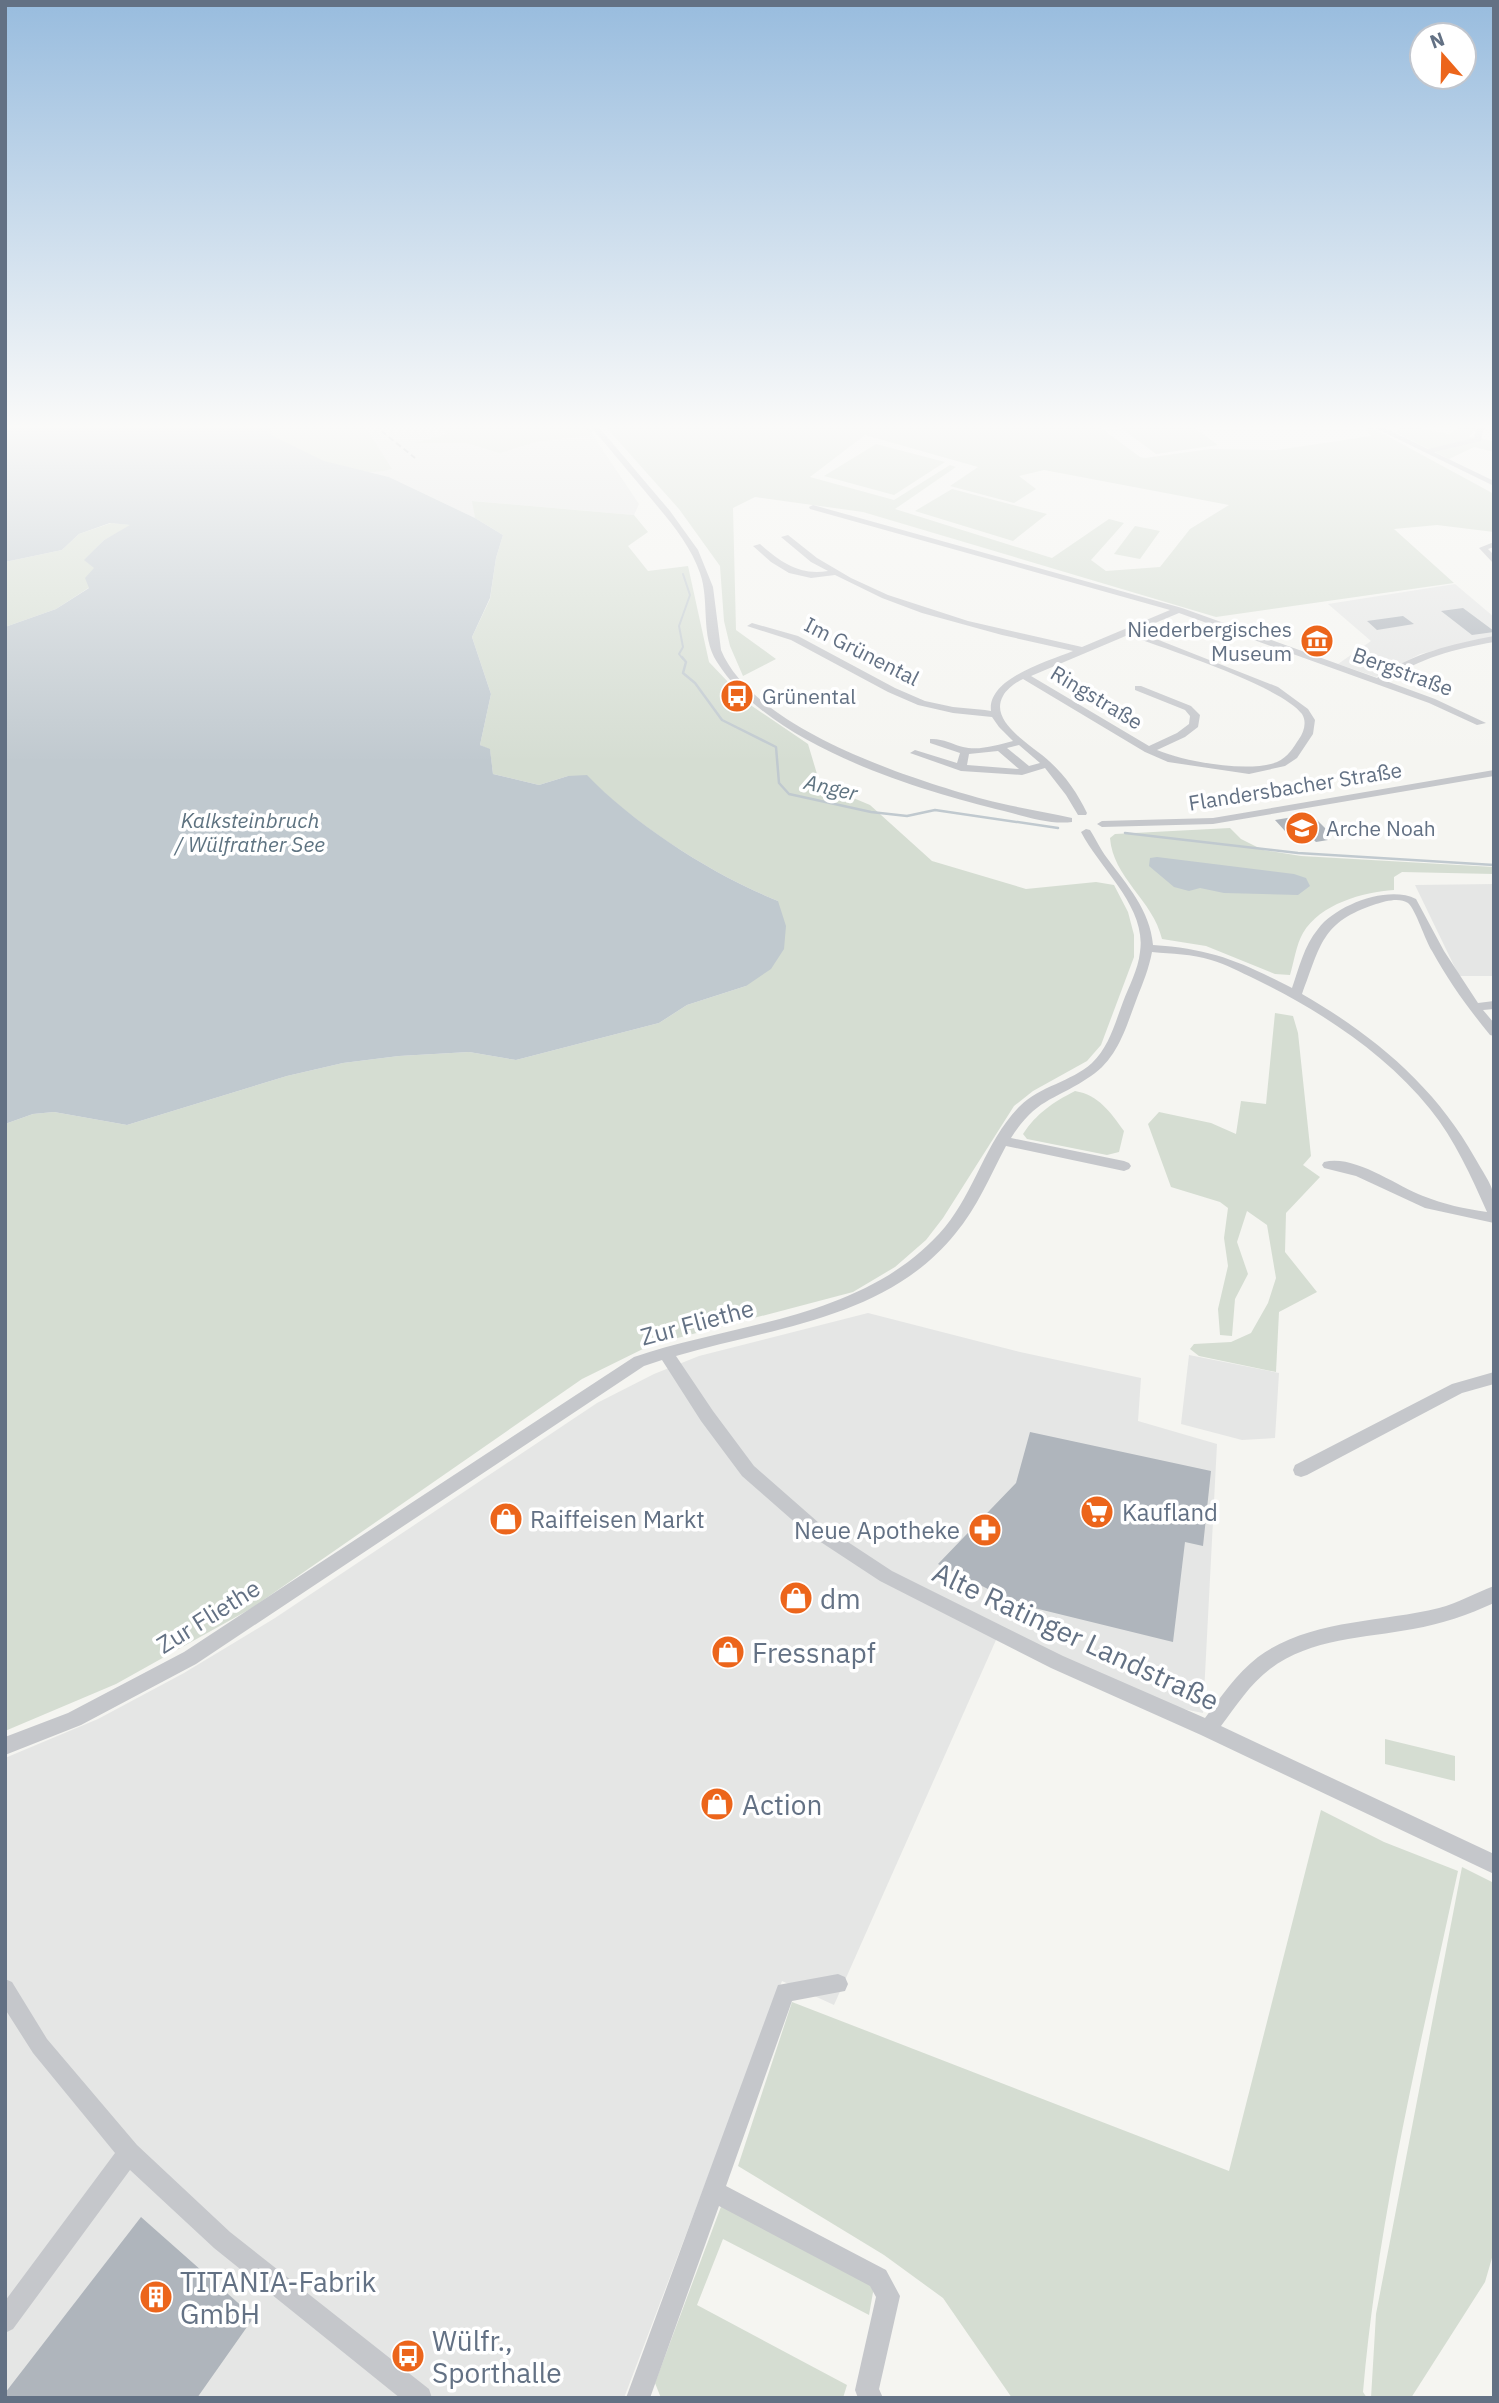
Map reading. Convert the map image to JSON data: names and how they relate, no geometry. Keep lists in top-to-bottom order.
{
  "streets": {
    "street": [
      "Im Grünental",
      "Bergstraße",
      "Ringstraße",
      "Flandersbacher Straße",
      "Zur Fliethe",
      "Alte Ratinger Landstraße"
    ]
  },
  "crossings": [
    ["Zur Fliethe", "Alte Ratinger Landstraße"]
  ],
  "water": ["Anger", "Kalksteinbruch / Wülfrather See"],
  "places": {
    "museum": ["Niederbergisches Museum"],
    "bus stop": ["Grünental", "Wülfr., Sporthalle"],
    "school or university": ["Arche Noah"],
    "supermarket": ["Kaufland"],
    "shop": [
      "Raiffeisen Markt",
      "dm",
      "Fressnapf",
      "Action"
    ],
    "pharmacy": ["Neue Apotheke"],
    "building": ["TITANIA-Fabrik GmbH"]
  },
  "north": "top"
}
